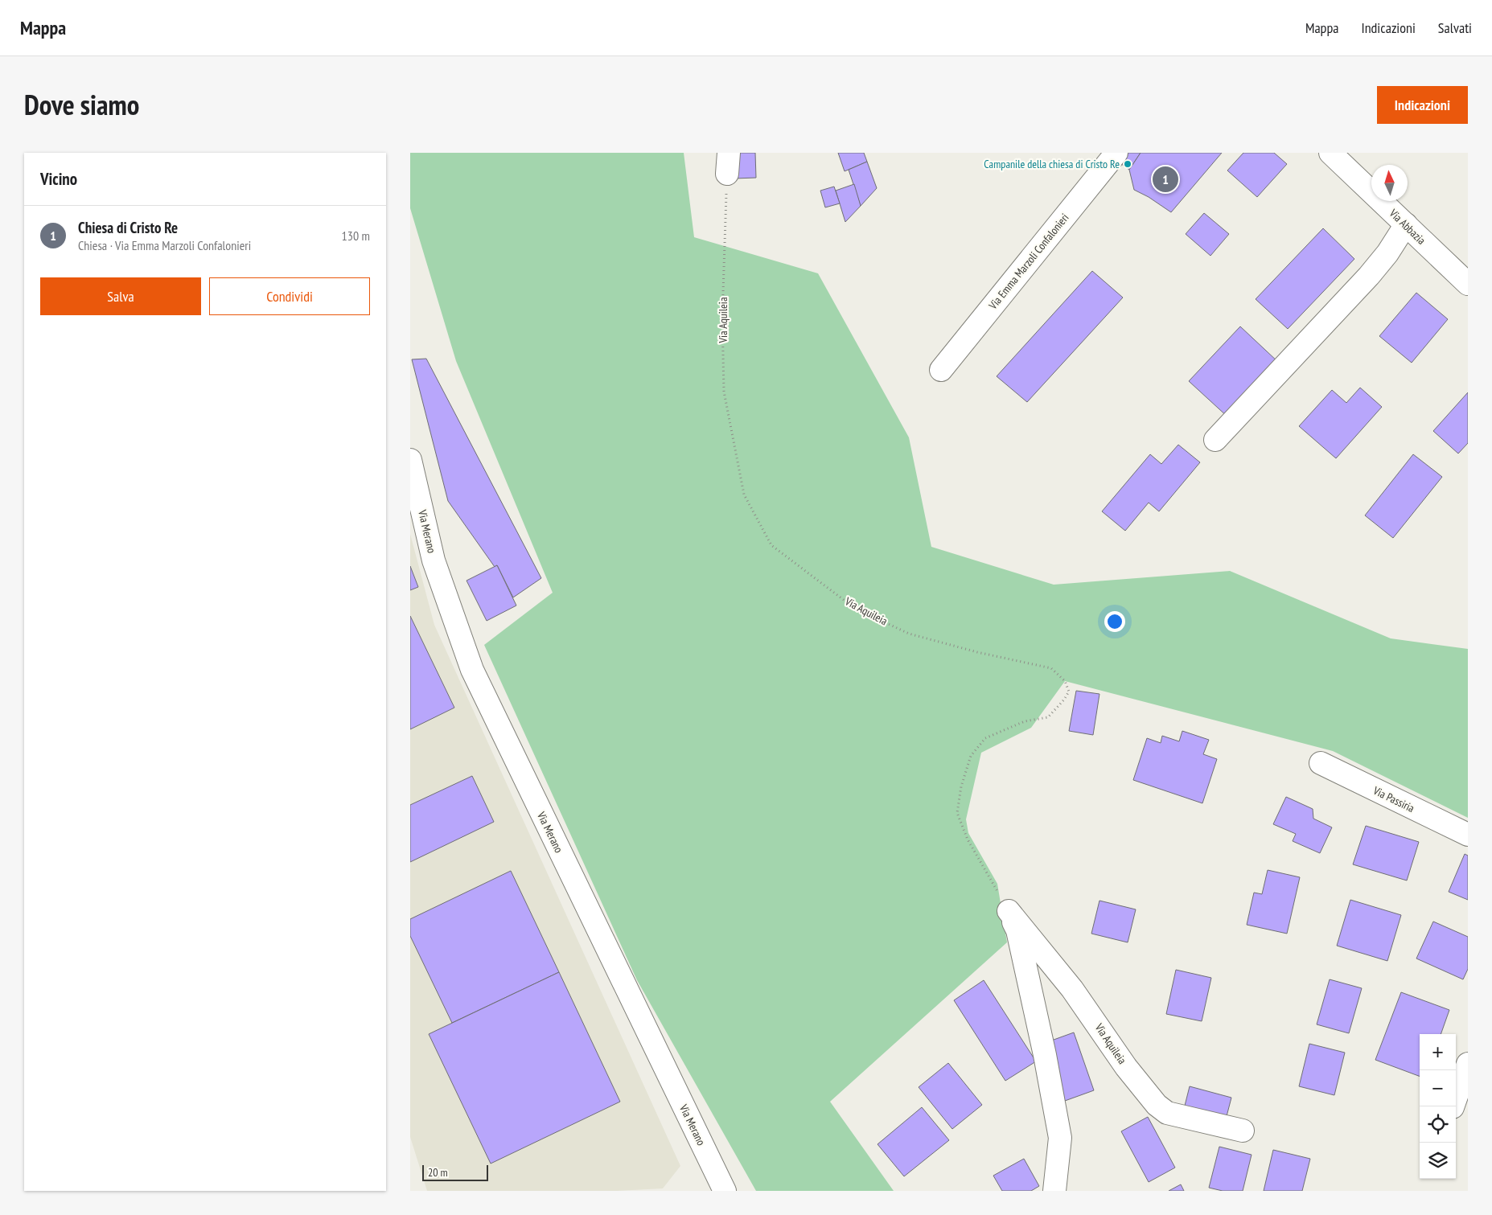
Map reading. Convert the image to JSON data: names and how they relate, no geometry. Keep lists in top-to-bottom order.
{
  "streets": {
    "street": [
      "Via Abbazia",
      "Via Emma Marzoli Confalonieri",
      "Via Aquileia",
      "Via Merano",
      "Via Passiria"
    ]
  },
  "places": ["Campanile della chiesa di Cristo Re"],
  "scale_bar": "20 m",
  "north": "top",
  "page": {
    "header": "Mappa",
    "nav": ["Mappa", "Indicazioni", "Salvati"],
    "title": "Dove siamo",
    "buttons": [
      "Indicazioni",
      ["Salva", "Condividi"]
    ],
    "heading": "Vicino",
    "pins": "1",
    "list": [
      {
        "mark": "1",
        "name": "Chiesa di Cristo Re",
        "note": "Chiesa · Via Emma Marzoli Confalonieri",
        "value": "130 m"
      }
    ],
    "map_buttons": ["+", "−"],
    "scale": "20 m"
  }
}
